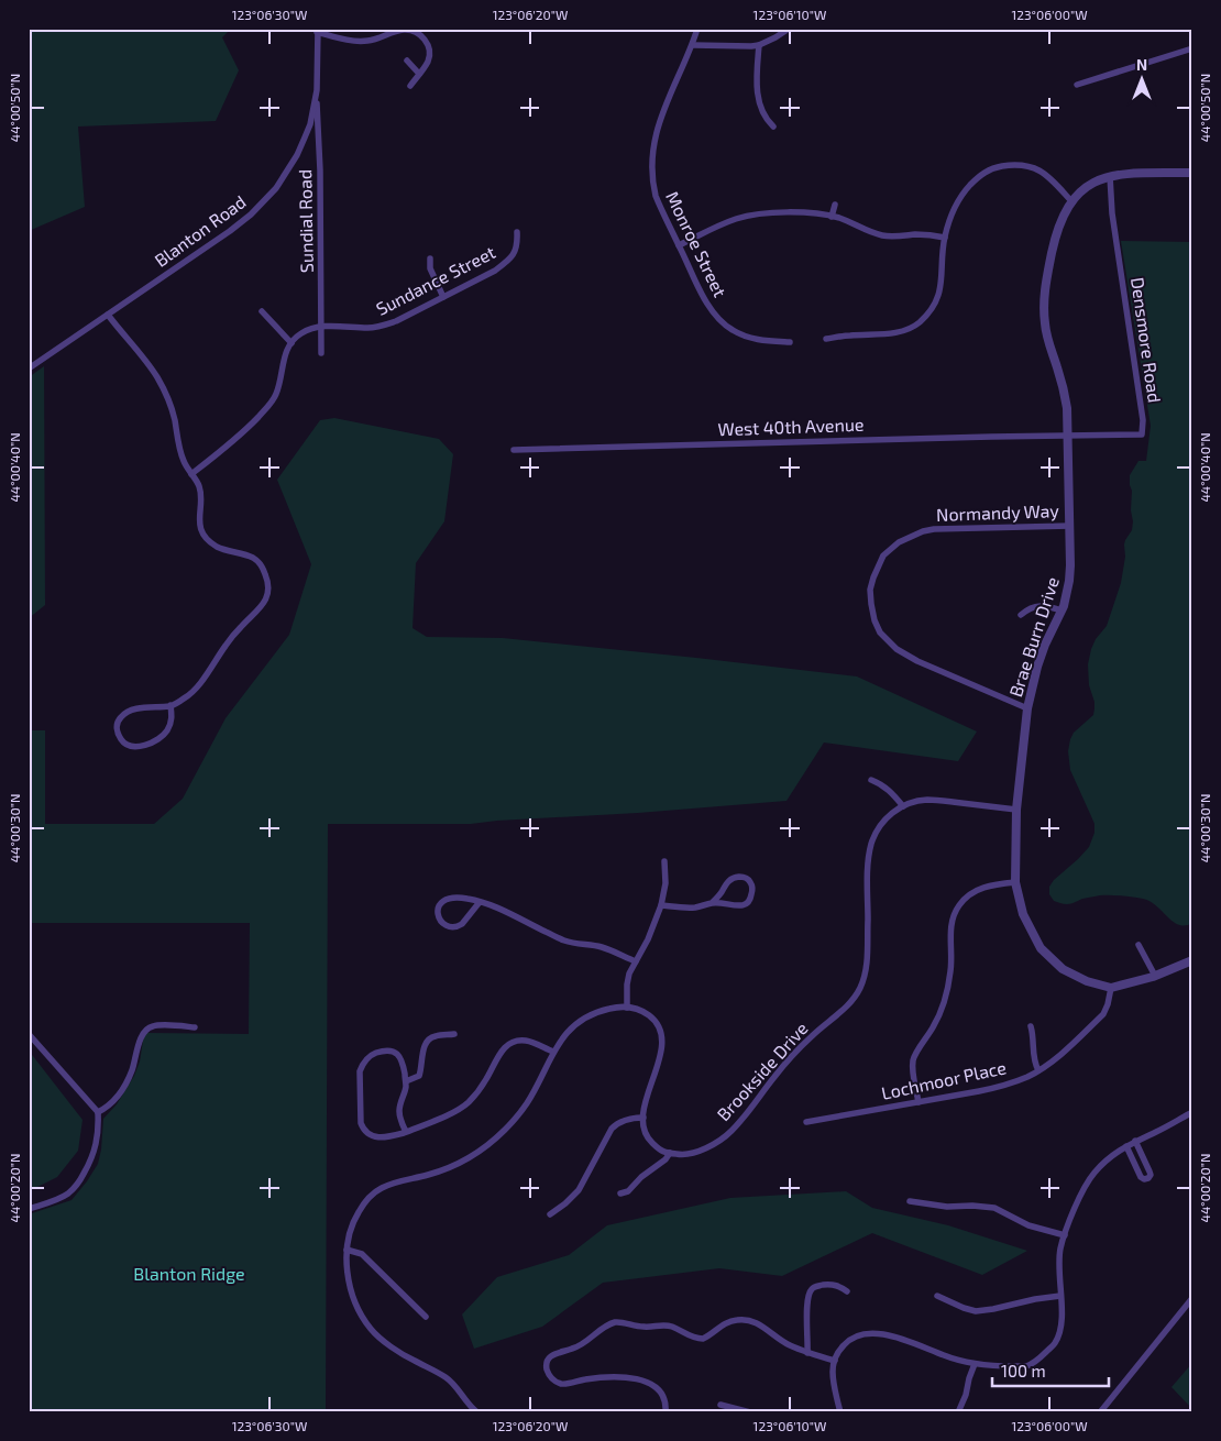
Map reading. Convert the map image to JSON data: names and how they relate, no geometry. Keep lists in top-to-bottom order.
{
  "streets": {
    "street": [
      "Sundial Road",
      "Blanton Road",
      "Monroe Street",
      "Sundance Street",
      "Densmore Road",
      "West 40th Avenue",
      "Normandy Way",
      "Brae Burn Drive",
      "Brookside Drive",
      "Lochmoor Place"
    ]
  },
  "crossings": [
    ["Sundial Road", "Blanton Road"],
    ["Sundial Road", "Sundance Street"],
    ["Densmore Road", "West 40th Avenue"],
    ["Densmore Road", "Brae Burn Drive"],
    ["West 40th Avenue", "Brae Burn Drive"],
    ["Normandy Way", "Brae Burn Drive"],
    ["Brae Burn Drive", "Brookside Drive"],
    ["Brae Burn Drive", "Lochmoor Place"]
  ],
  "parks": ["Blanton Ridge"],
  "scale_bar": "100 m",
  "north": "top",
  "coordinates": [
    "123°06'30\"W",
    "123°06'20\"W",
    "123°06'10\"W",
    "123°06'00\"W",
    "44°00'50\"N",
    "44°00'40\"N",
    "44°00'30\"N",
    "44°00'20\"N"
  ]
}
